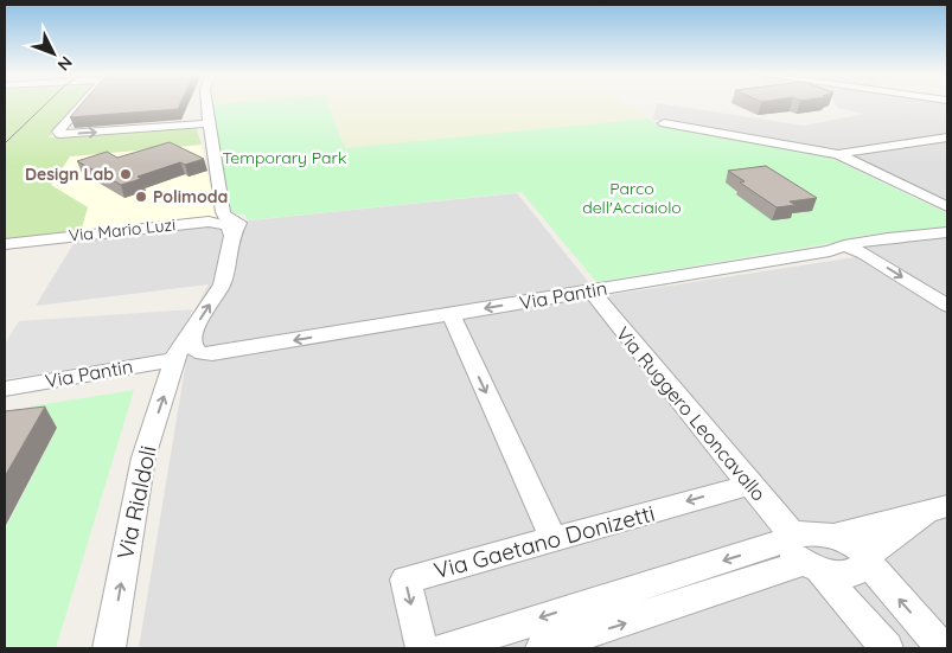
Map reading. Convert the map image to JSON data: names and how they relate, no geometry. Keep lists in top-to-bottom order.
{
  "streets": {
    "street": [
      "Via Mario Luzi",
      "Via Pantin",
      "Via Ruggero Leoncavallo",
      "Via Rialdoli",
      "Via Gaetano Donizetti"
    ]
  },
  "crossings": [
    ["Via Mario Luzi", "Via Rialdoli"],
    ["Via Pantin", "Via Ruggero Leoncavallo"],
    ["Via Pantin", "Via Rialdoli"],
    ["Via Ruggero Leoncavallo", "Via Gaetano Donizetti"]
  ],
  "one_way": ["Via Rialdoli"],
  "parks": ["Temporary Park", "Parco dell'Acciaiolo"],
  "places": ["Design Lab", "Polimoda"],
  "north": "bottom right"
}
